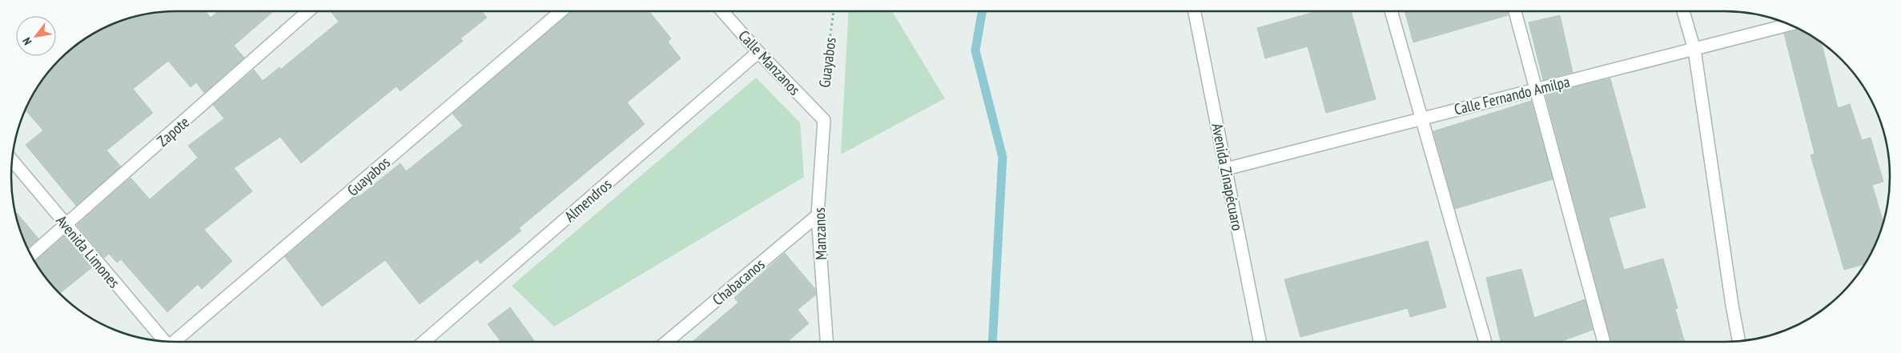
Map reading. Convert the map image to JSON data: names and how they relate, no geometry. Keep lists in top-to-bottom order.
{
  "streets": {
    "street": [
      "Calle Manzanos",
      "Guayabos",
      "Calle Fernando Amilpa",
      "Zapote",
      "Avenida Zinapécuaro",
      "Almendros",
      "Manzanos",
      "Avenida Limones",
      "Chabacanos"
    ]
  },
  "crossings": [
    ["Calle Manzanos", "Guayabos"],
    ["Calle Manzanos", "Almendros"],
    ["Calle Manzanos", "Manzanos"],
    ["Guayabos", "Manzanos"],
    ["Calle Fernando Amilpa", "Avenida Zinapécuaro"],
    ["Zapote", "Avenida Limones"],
    ["Manzanos", "Chabacanos"]
  ],
  "north": "bottom left"
}
